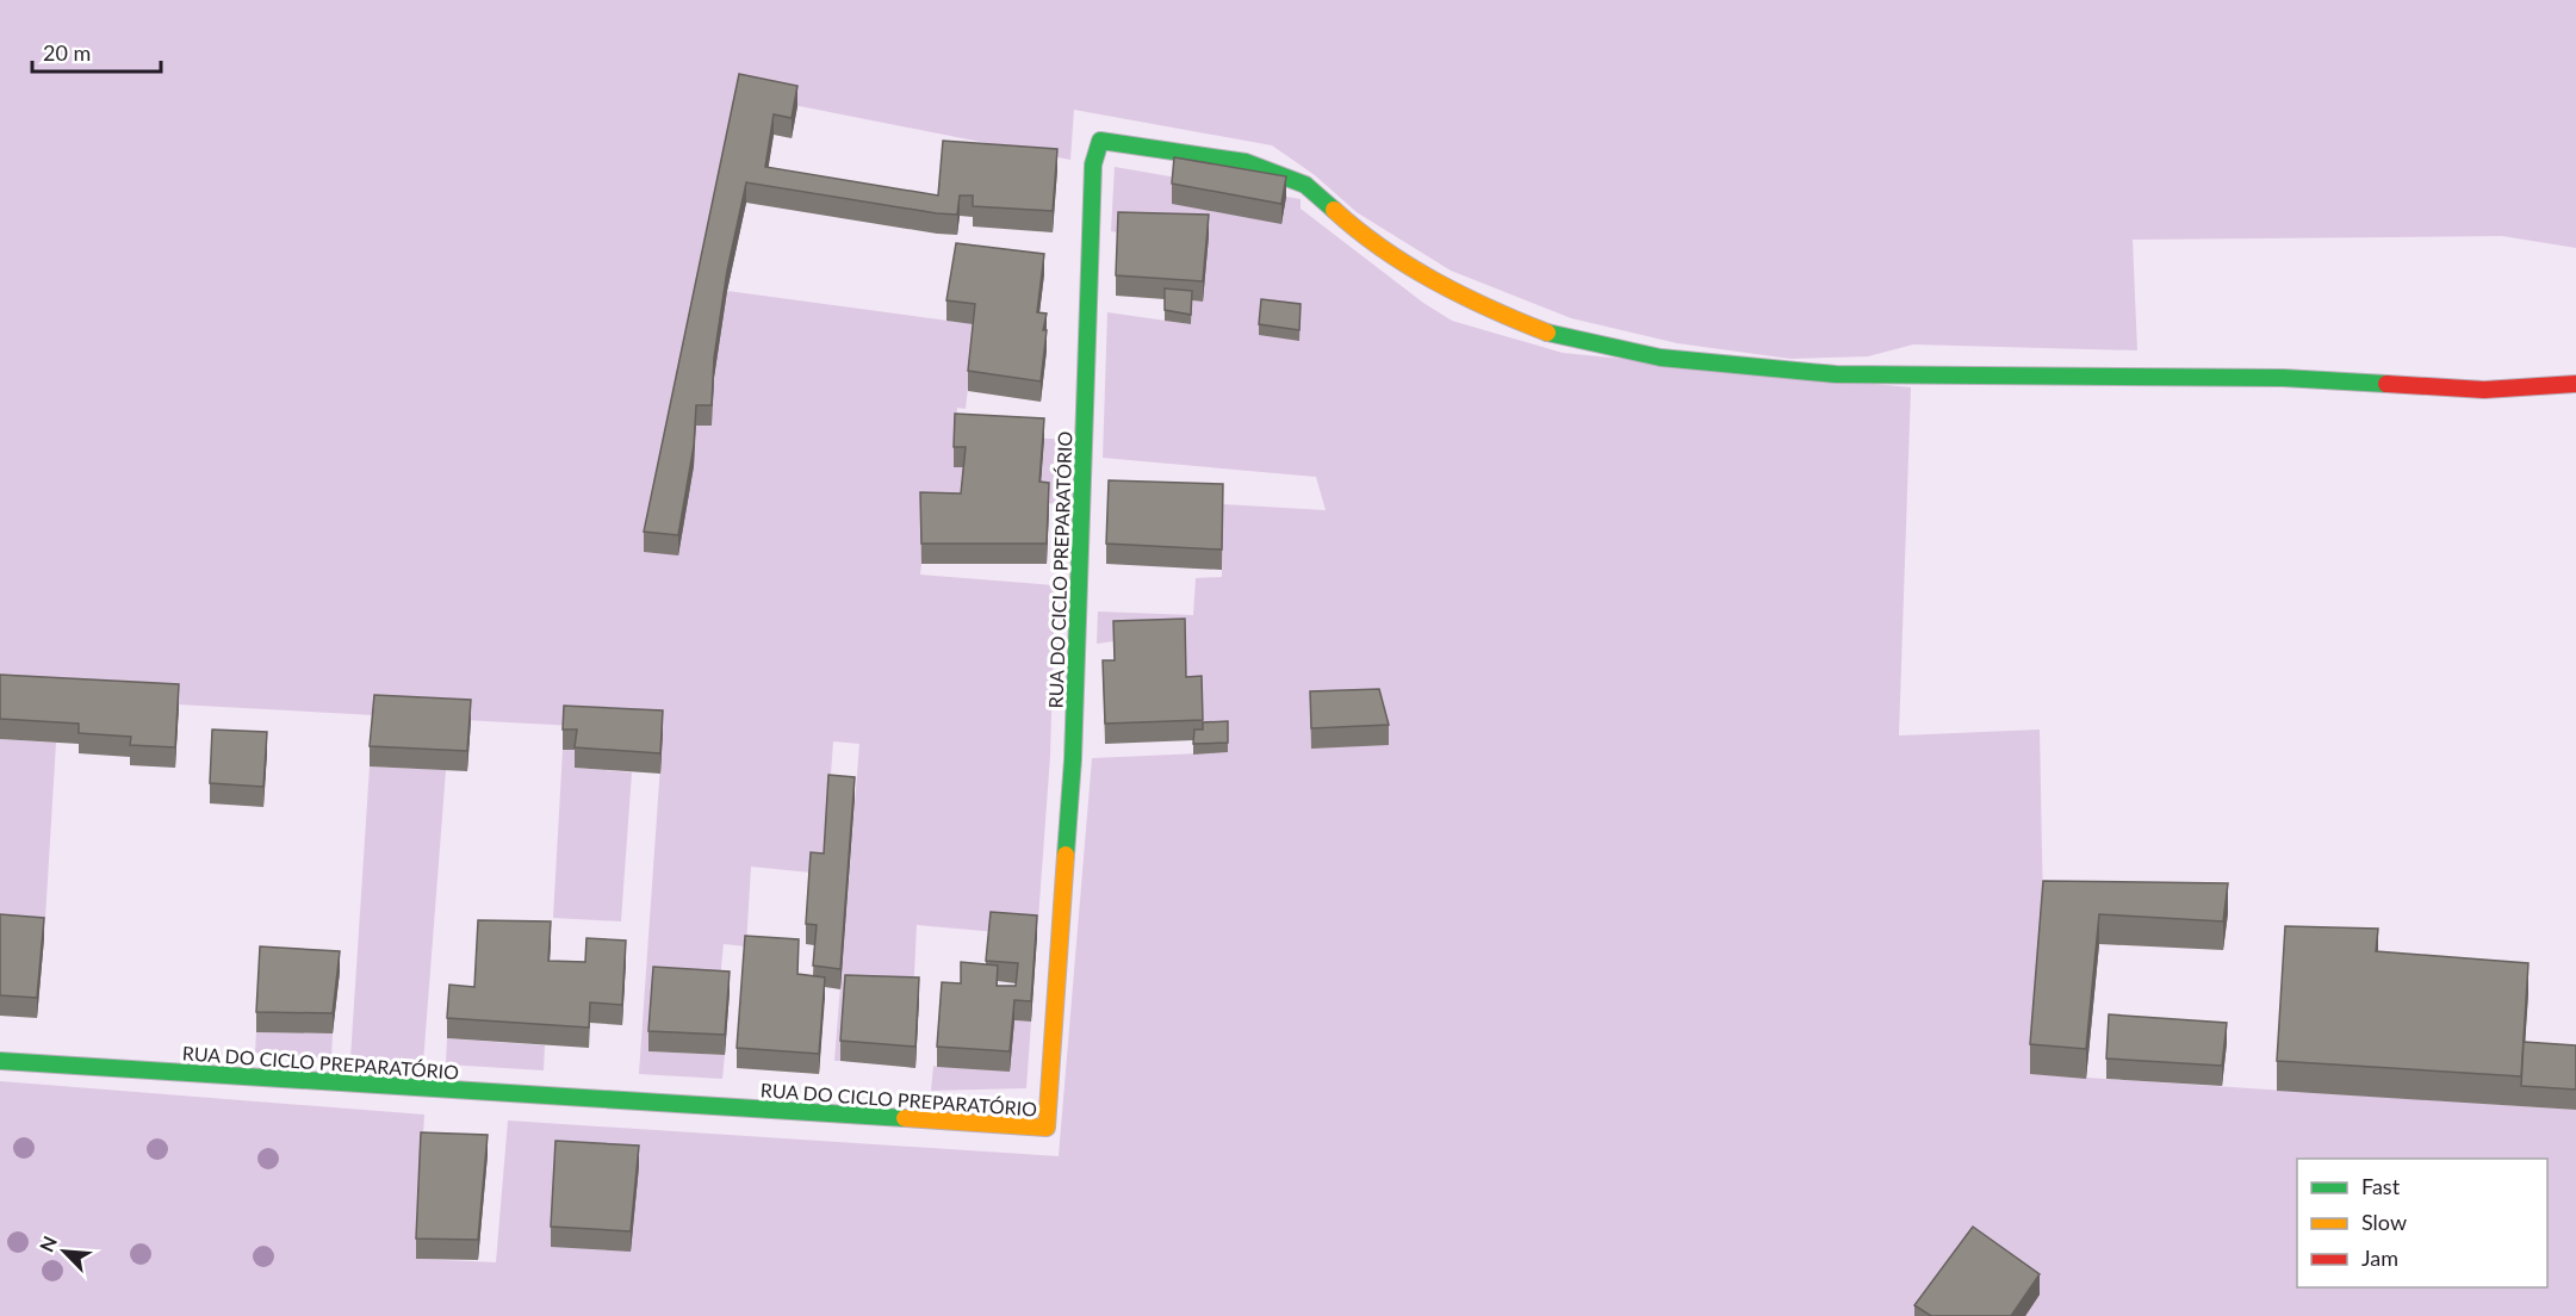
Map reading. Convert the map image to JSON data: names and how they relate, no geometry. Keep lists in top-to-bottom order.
{
  "streets": {
    "street": ["RUA DO CICLO PREPARATÓRIO"]
  },
  "legend": ["Fast", "Slow", "Jam"],
  "scale_bar": "20 m",
  "north": "top left"
}
